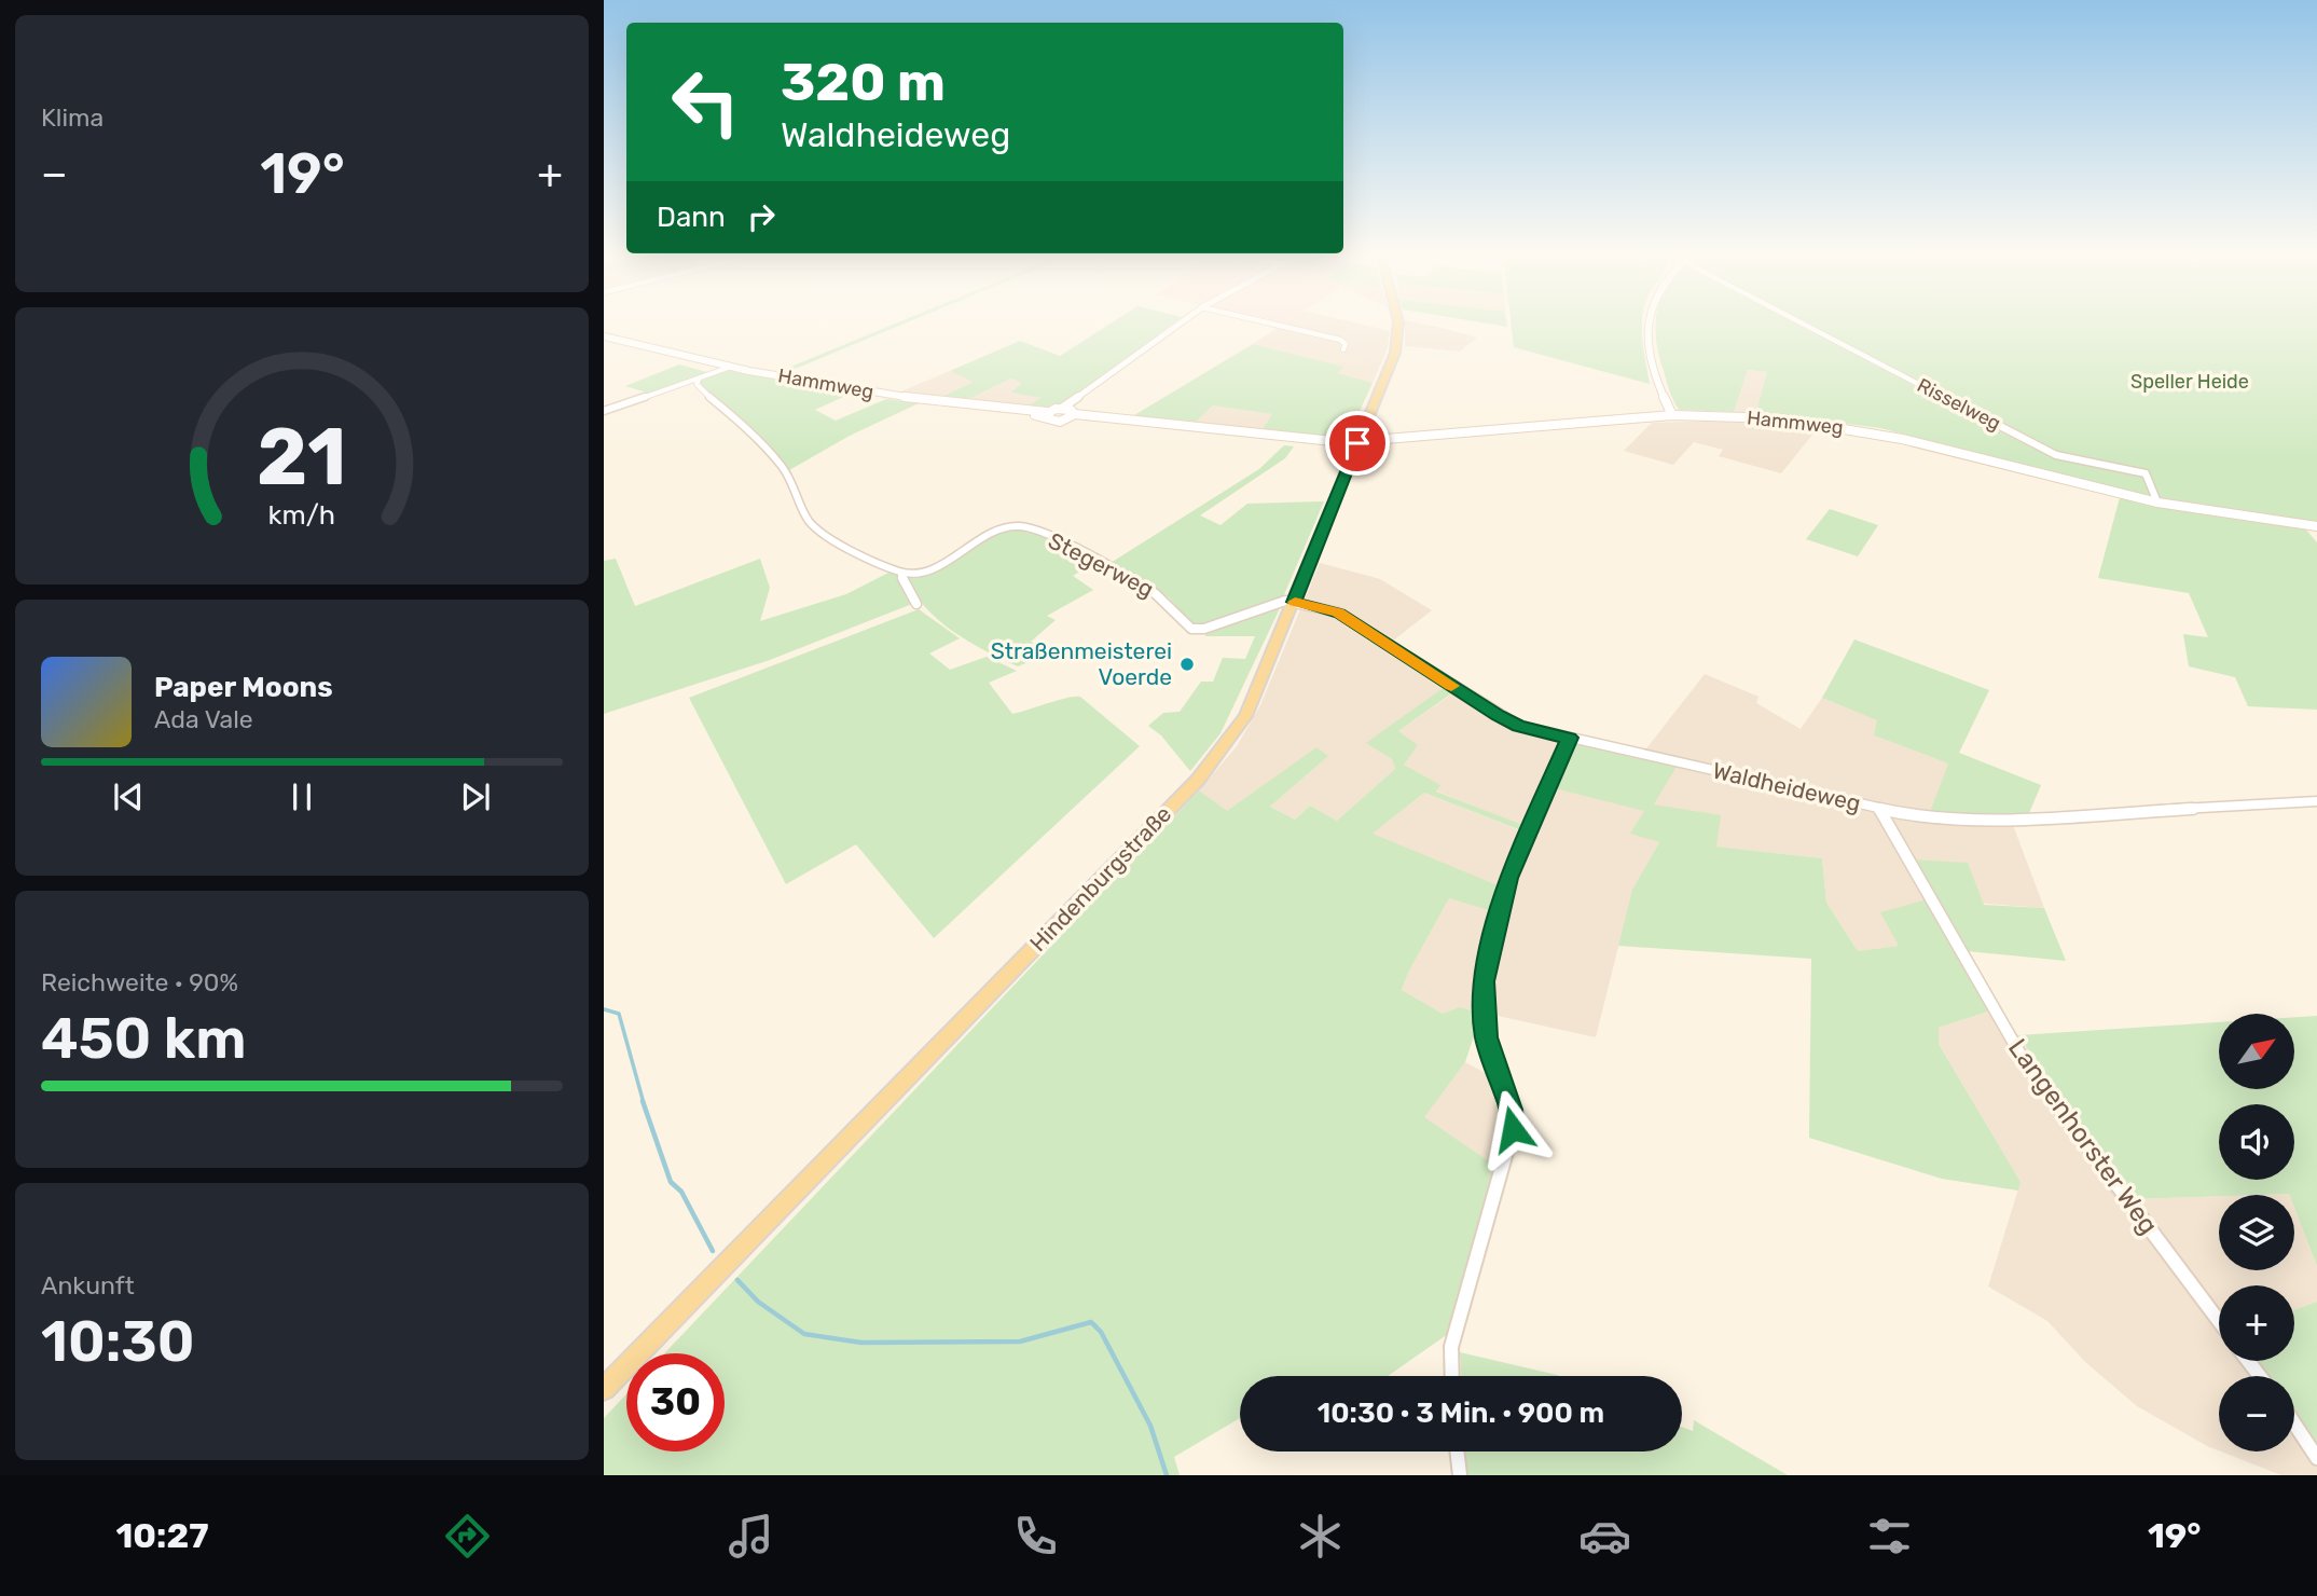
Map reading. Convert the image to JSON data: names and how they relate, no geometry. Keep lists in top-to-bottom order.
{
  "streets": {
    "main road": ["Hammweg", "Hindenburgstraße"],
    "street": [
      "Risselweg",
      "Stegerweg",
      "Waldheideweg",
      "Langenhorster Weg"
    ]
  },
  "crossings": [
    ["Hammweg", "Risselweg"],
    ["Hammweg", "Hindenburgstraße"],
    ["Stegerweg", "Waldheideweg"],
    ["Stegerweg", "Hindenburgstraße"],
    ["Waldheideweg", "Hindenburgstraße"],
    ["Waldheideweg", "Langenhorster Weg"]
  ],
  "parks": ["Speller Heide"],
  "places": ["Straßenmeisterei Voerde"],
  "north": "top right",
  "page": {
    "tile": [
      "Klima",
      ["Reichweite · 90%", "450 km"],
      ["Ankunft", "10:30"]
    ],
    "turn": ["320 m", "Waldheideweg"],
    "heat": ["−", "19°", "+"],
    "then": "Dann",
    "song": ["Paper Moons", "Ada Vale"],
    "map_buttons": ["+", "−"],
    "limit": "30",
    "trip": "10:30 · 3 Min. · 900 m",
    "tabs": ["10:27", "19°"],
    "gauge": ["21", "km/h"]
  }
}
